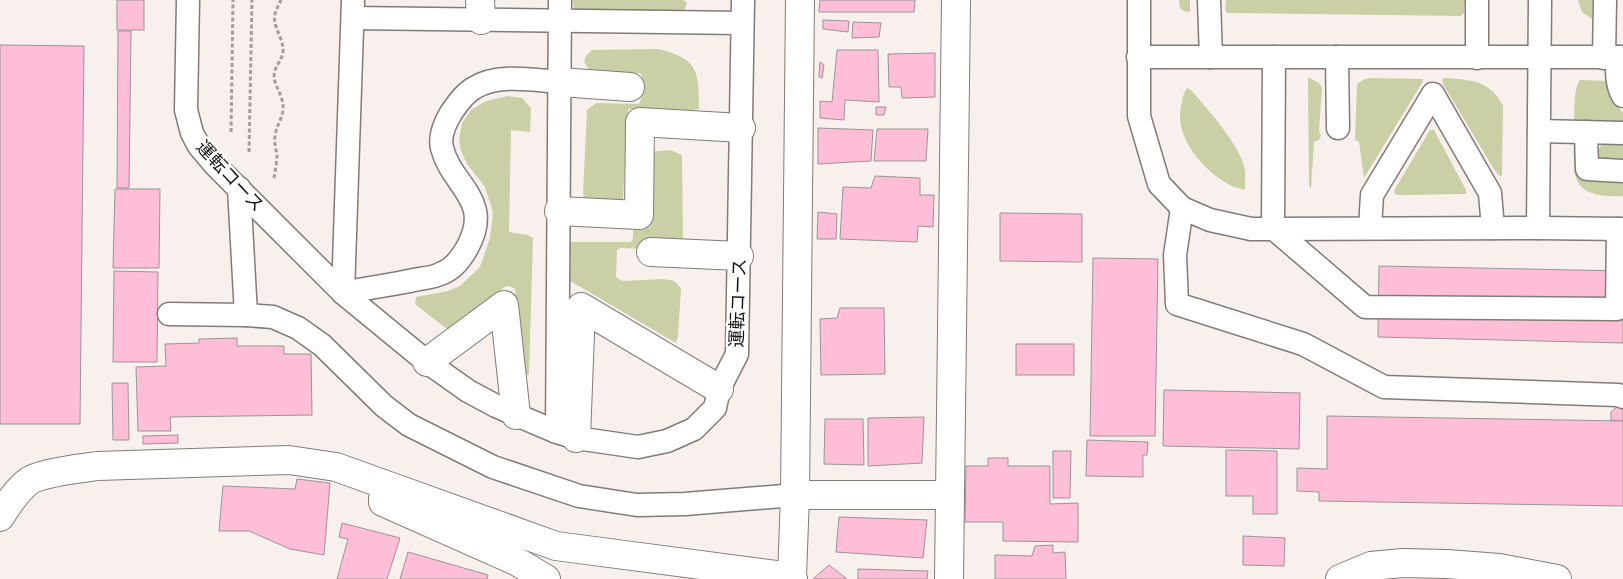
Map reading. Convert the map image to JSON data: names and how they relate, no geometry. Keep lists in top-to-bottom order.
{
  "streets": {
    "lane": ["運転コース"]
  }
}
